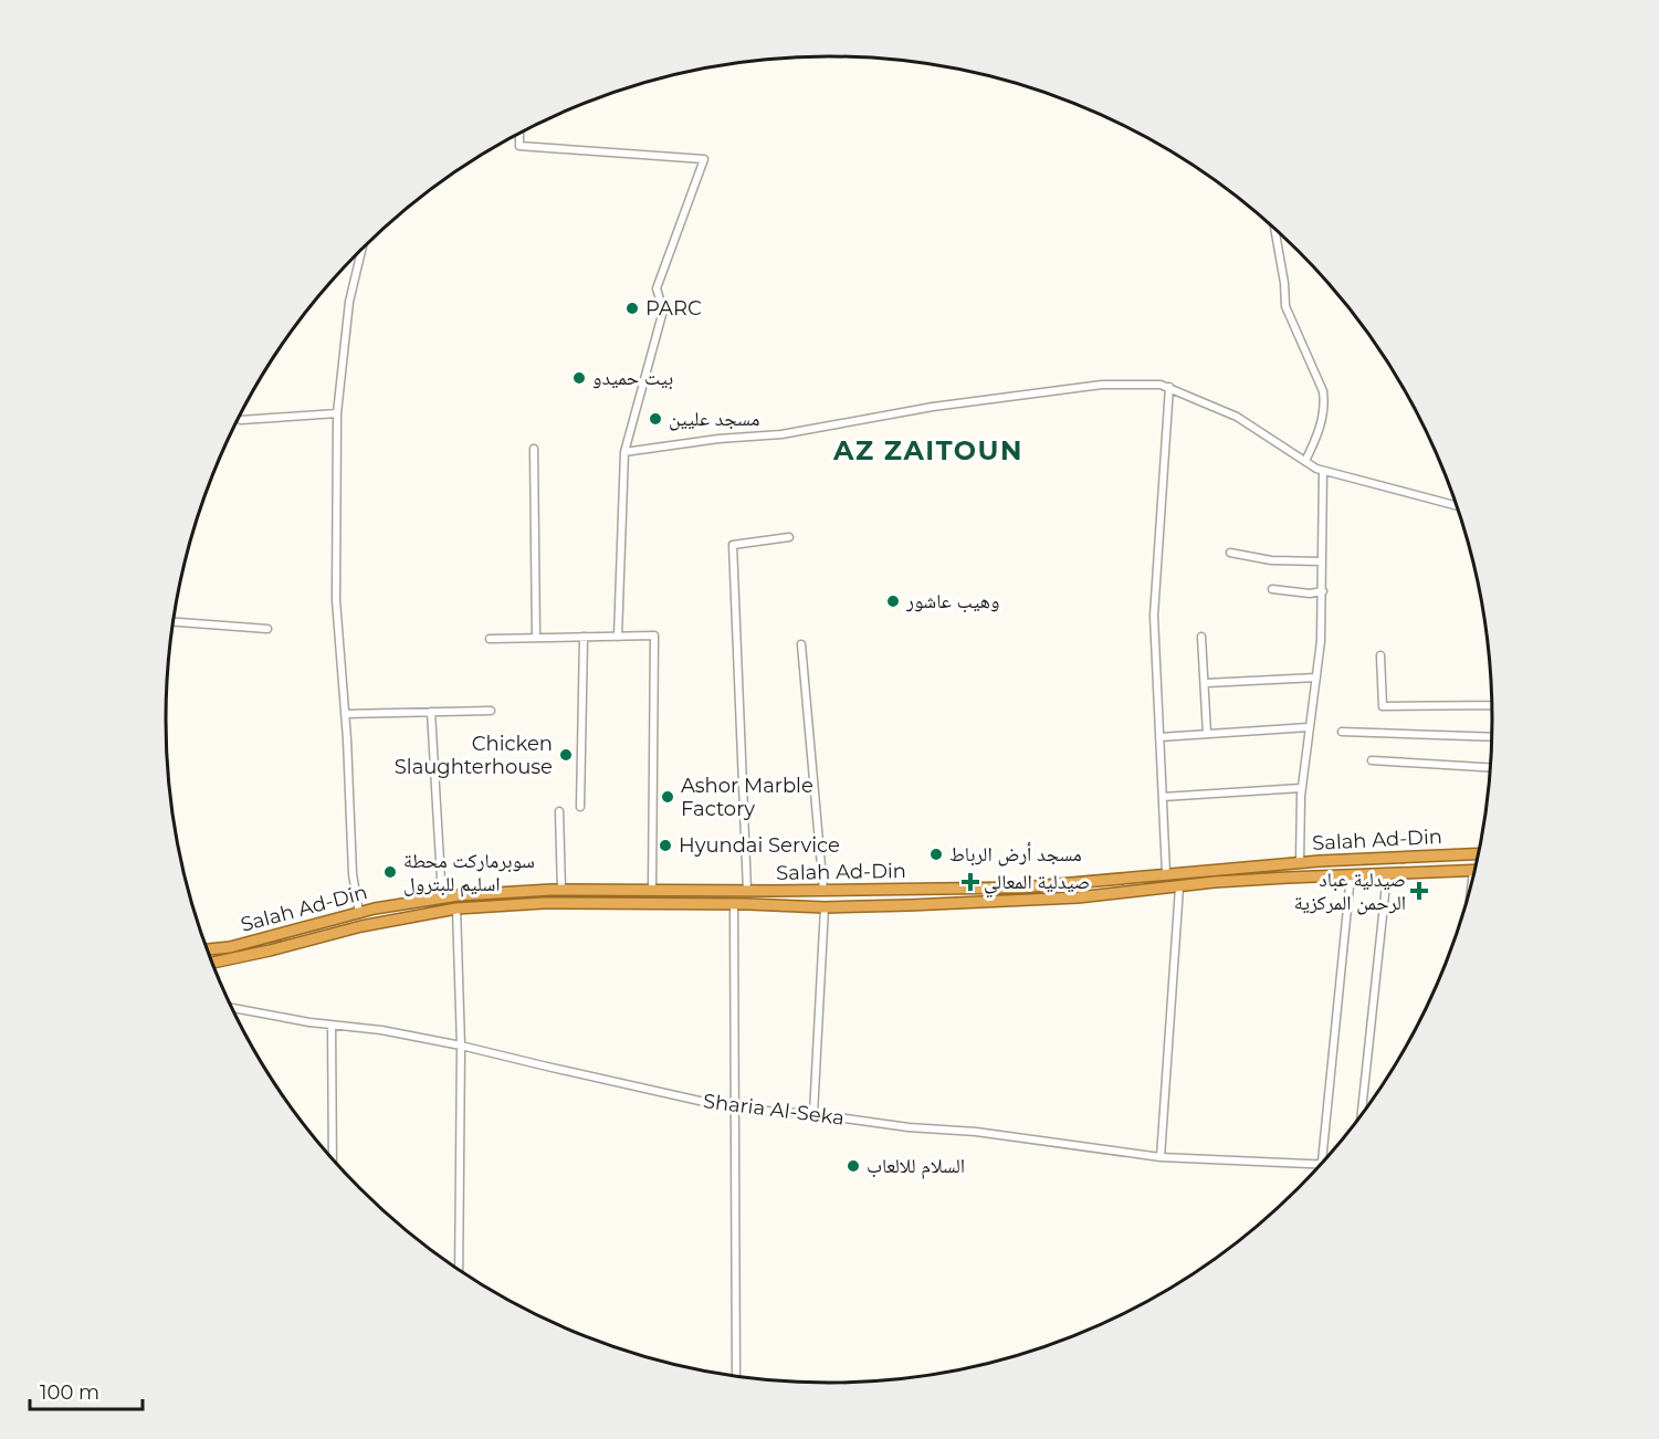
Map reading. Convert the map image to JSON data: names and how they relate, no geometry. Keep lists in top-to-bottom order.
{
  "streets": {
    "highway": ["Salah Ad-Din"],
    "street": ["Sharia Al-Seka"]
  },
  "districts": ["AZ ZAITOUN"],
  "places": {
    "other": [
      "PARC",
      "بيت حميدو",
      "مسجد عليين",
      "وهيب عاشور",
      "Chicken Slaughterhouse",
      "Ashor Marble Factory",
      "Hyundai Service",
      "مسجد أرض الرباط",
      "سوبرماركت محطة اسليم للبترول",
      "السلام للالعاب"
    ],
    "health": ["صيدلية المعالي", "صيدلية عباد الرحمن المركزية"]
  },
  "scale_bar": "100 m"
}
